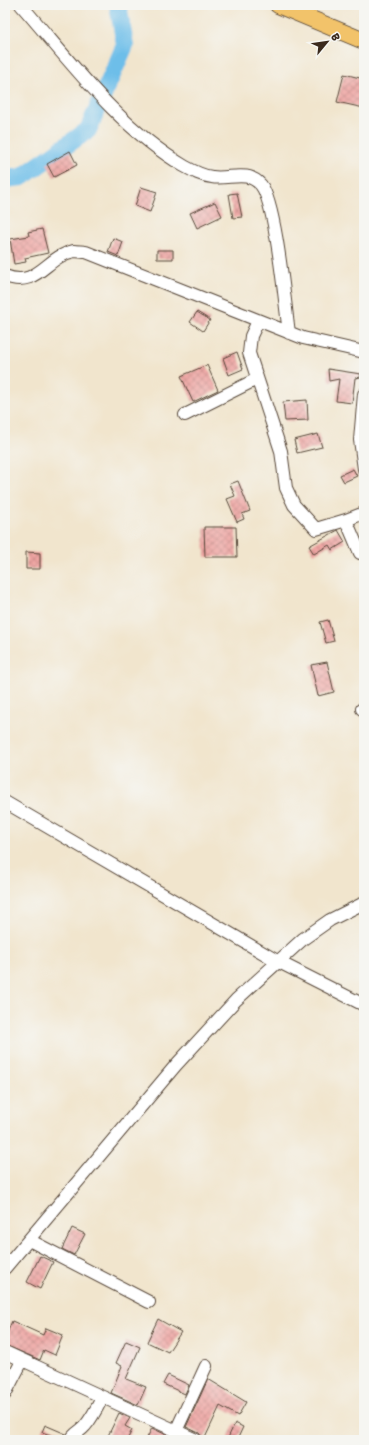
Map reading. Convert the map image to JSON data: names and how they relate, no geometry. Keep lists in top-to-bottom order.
{
  "north": "top right"
}
